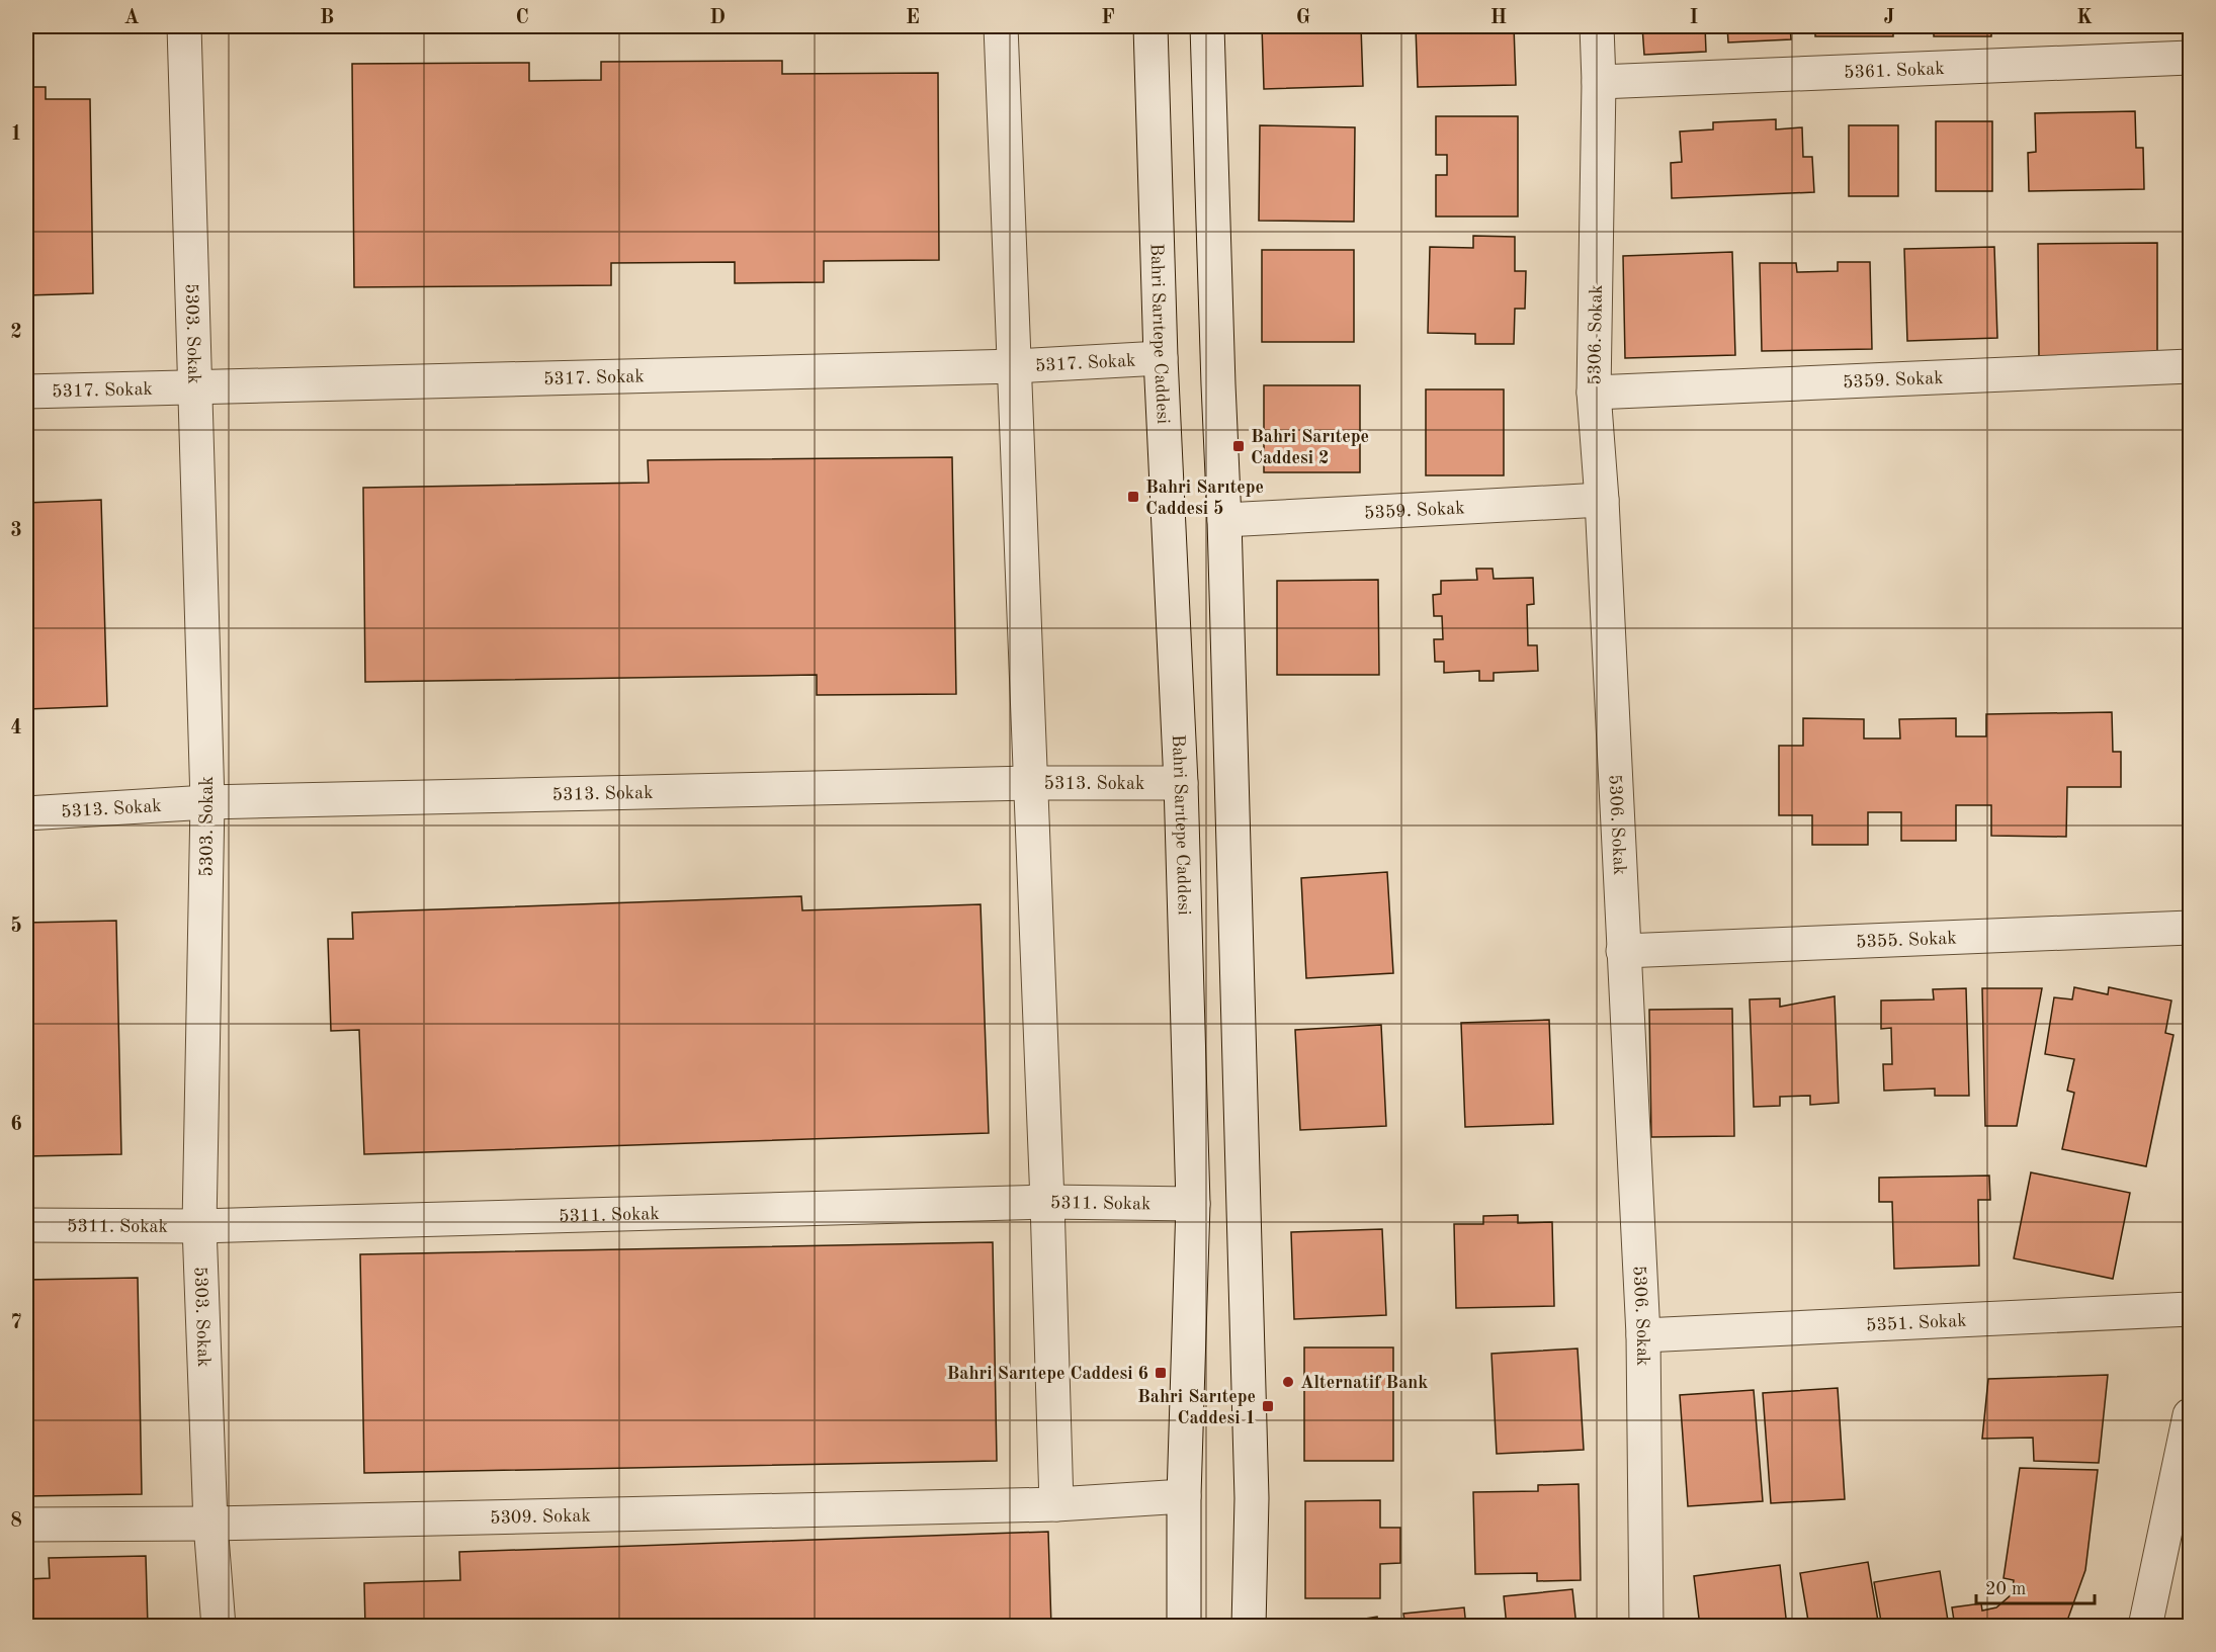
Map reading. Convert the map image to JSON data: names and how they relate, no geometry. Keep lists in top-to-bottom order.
{
  "streets": {
    "street": [
      "5361. Sokak",
      "5303. Sokak",
      "Bahri Sarıtepe Caddesi",
      "5306. Sokak",
      "5317. Sokak",
      "5359. Sokak",
      "5313. Sokak",
      "5355. Sokak",
      "5311. Sokak",
      "5351. Sokak",
      "5309. Sokak"
    ]
  },
  "crossings": [
    ["5361. Sokak", "5306. Sokak"],
    ["5303. Sokak", "5317. Sokak"],
    ["5303. Sokak", "5313. Sokak"],
    ["5303. Sokak", "5311. Sokak"],
    ["5303. Sokak", "5309. Sokak"],
    ["Bahri Sarıtepe Caddesi", "5317. Sokak"],
    ["Bahri Sarıtepe Caddesi", "5313. Sokak"],
    ["Bahri Sarıtepe Caddesi", "5311. Sokak"],
    ["Bahri Sarıtepe Caddesi", "5309. Sokak"],
    ["5306. Sokak", "5359. Sokak"],
    ["5306. Sokak", "5355. Sokak"],
    ["5306. Sokak", "5351. Sokak"]
  ],
  "places": {
    "transit": [
      "Bahri Sarıtepe Caddesi 2",
      "Bahri Sarıtepe Caddesi 5",
      "Bahri Sarıtepe Caddesi 6",
      "Bahri Sarıtepe Caddesi 1"
    ],
    "other": ["Alternatif Bank"]
  },
  "scale_bar": "20 m",
  "grid": {
    "columns": [
      "A",
      "B",
      "C",
      "D",
      "E",
      "F",
      "G",
      "H",
      "I",
      "J",
      "K"
    ],
    "rows": [
      "1",
      "2",
      "3",
      "4",
      "5",
      "6",
      "7",
      "8"
    ]
  }
}
